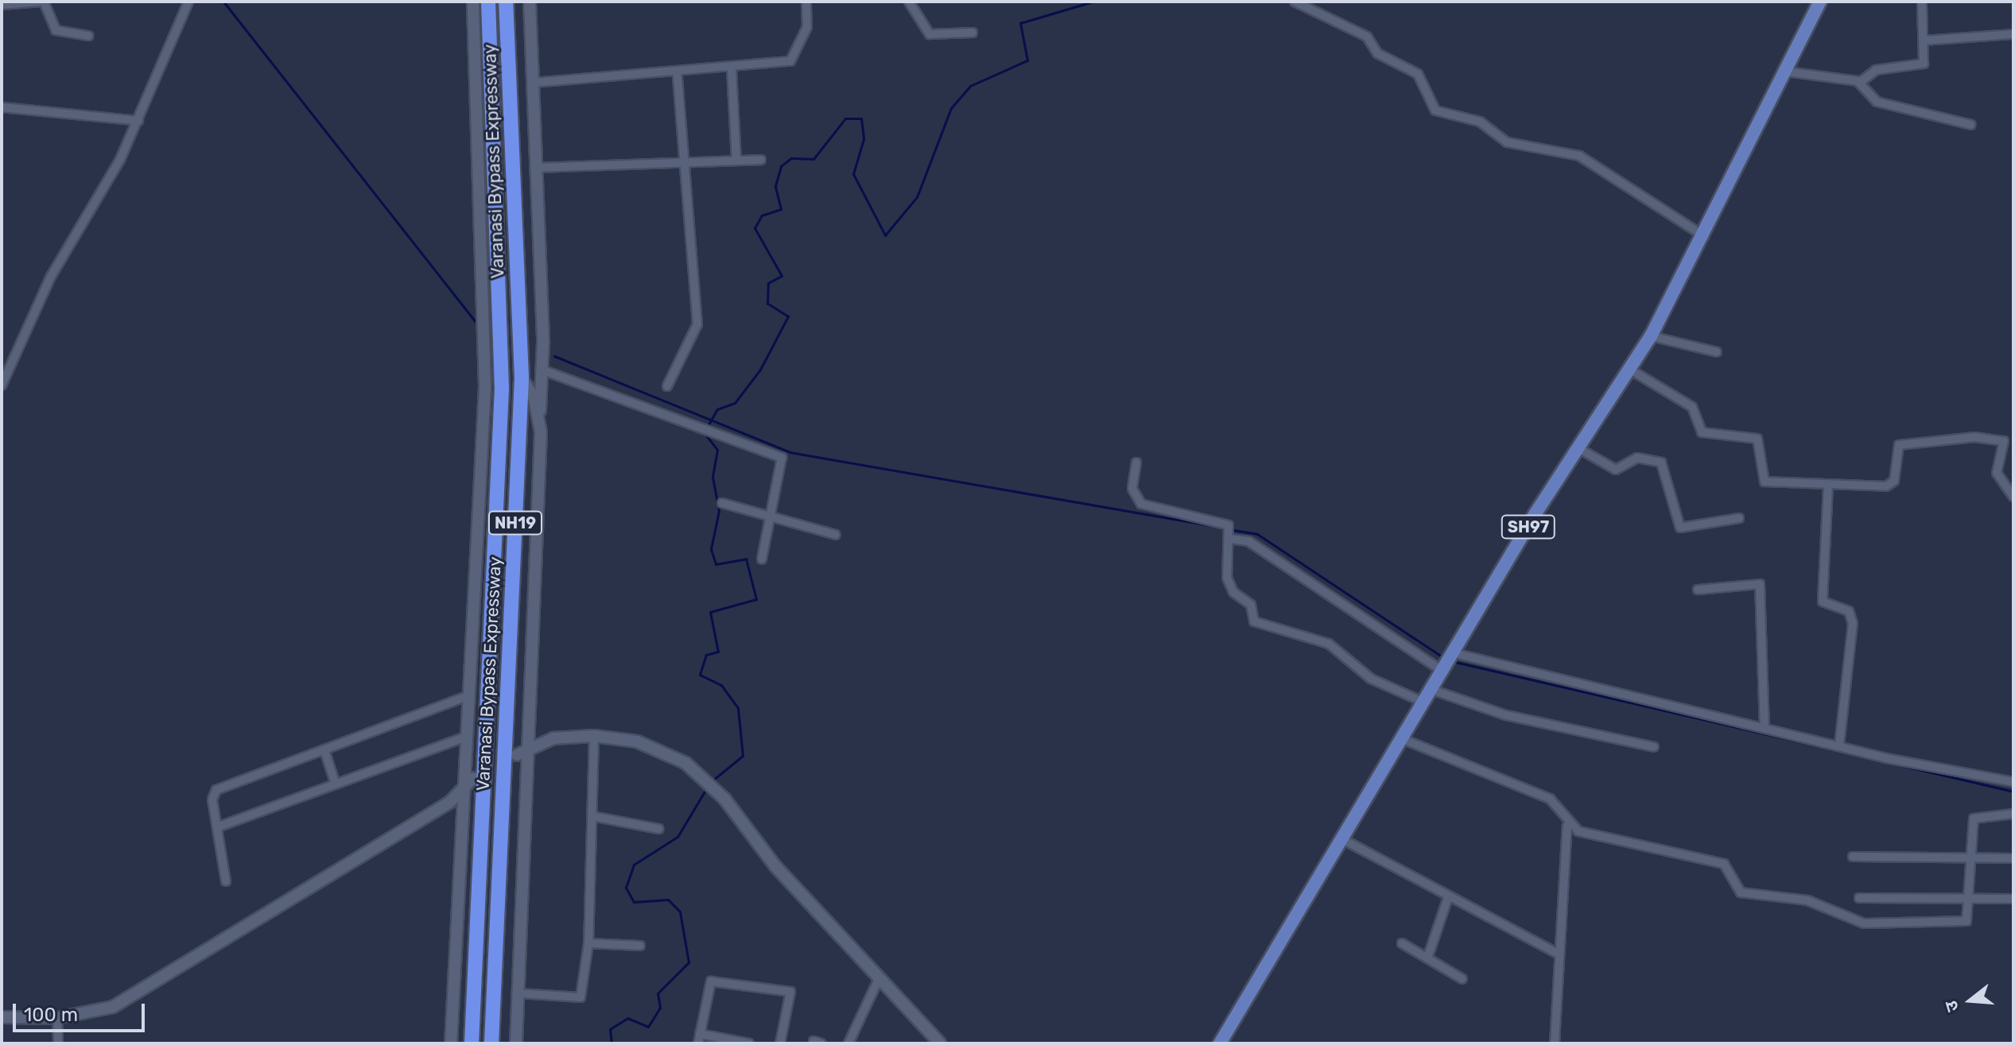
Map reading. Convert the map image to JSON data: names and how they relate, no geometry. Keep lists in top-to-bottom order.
{
  "streets": {
    "highway": ["Varanasi Bypass Expressway", "NH19"],
    "main road": ["SH97"]
  },
  "scale_bar": "100 m",
  "north": "left"
}
